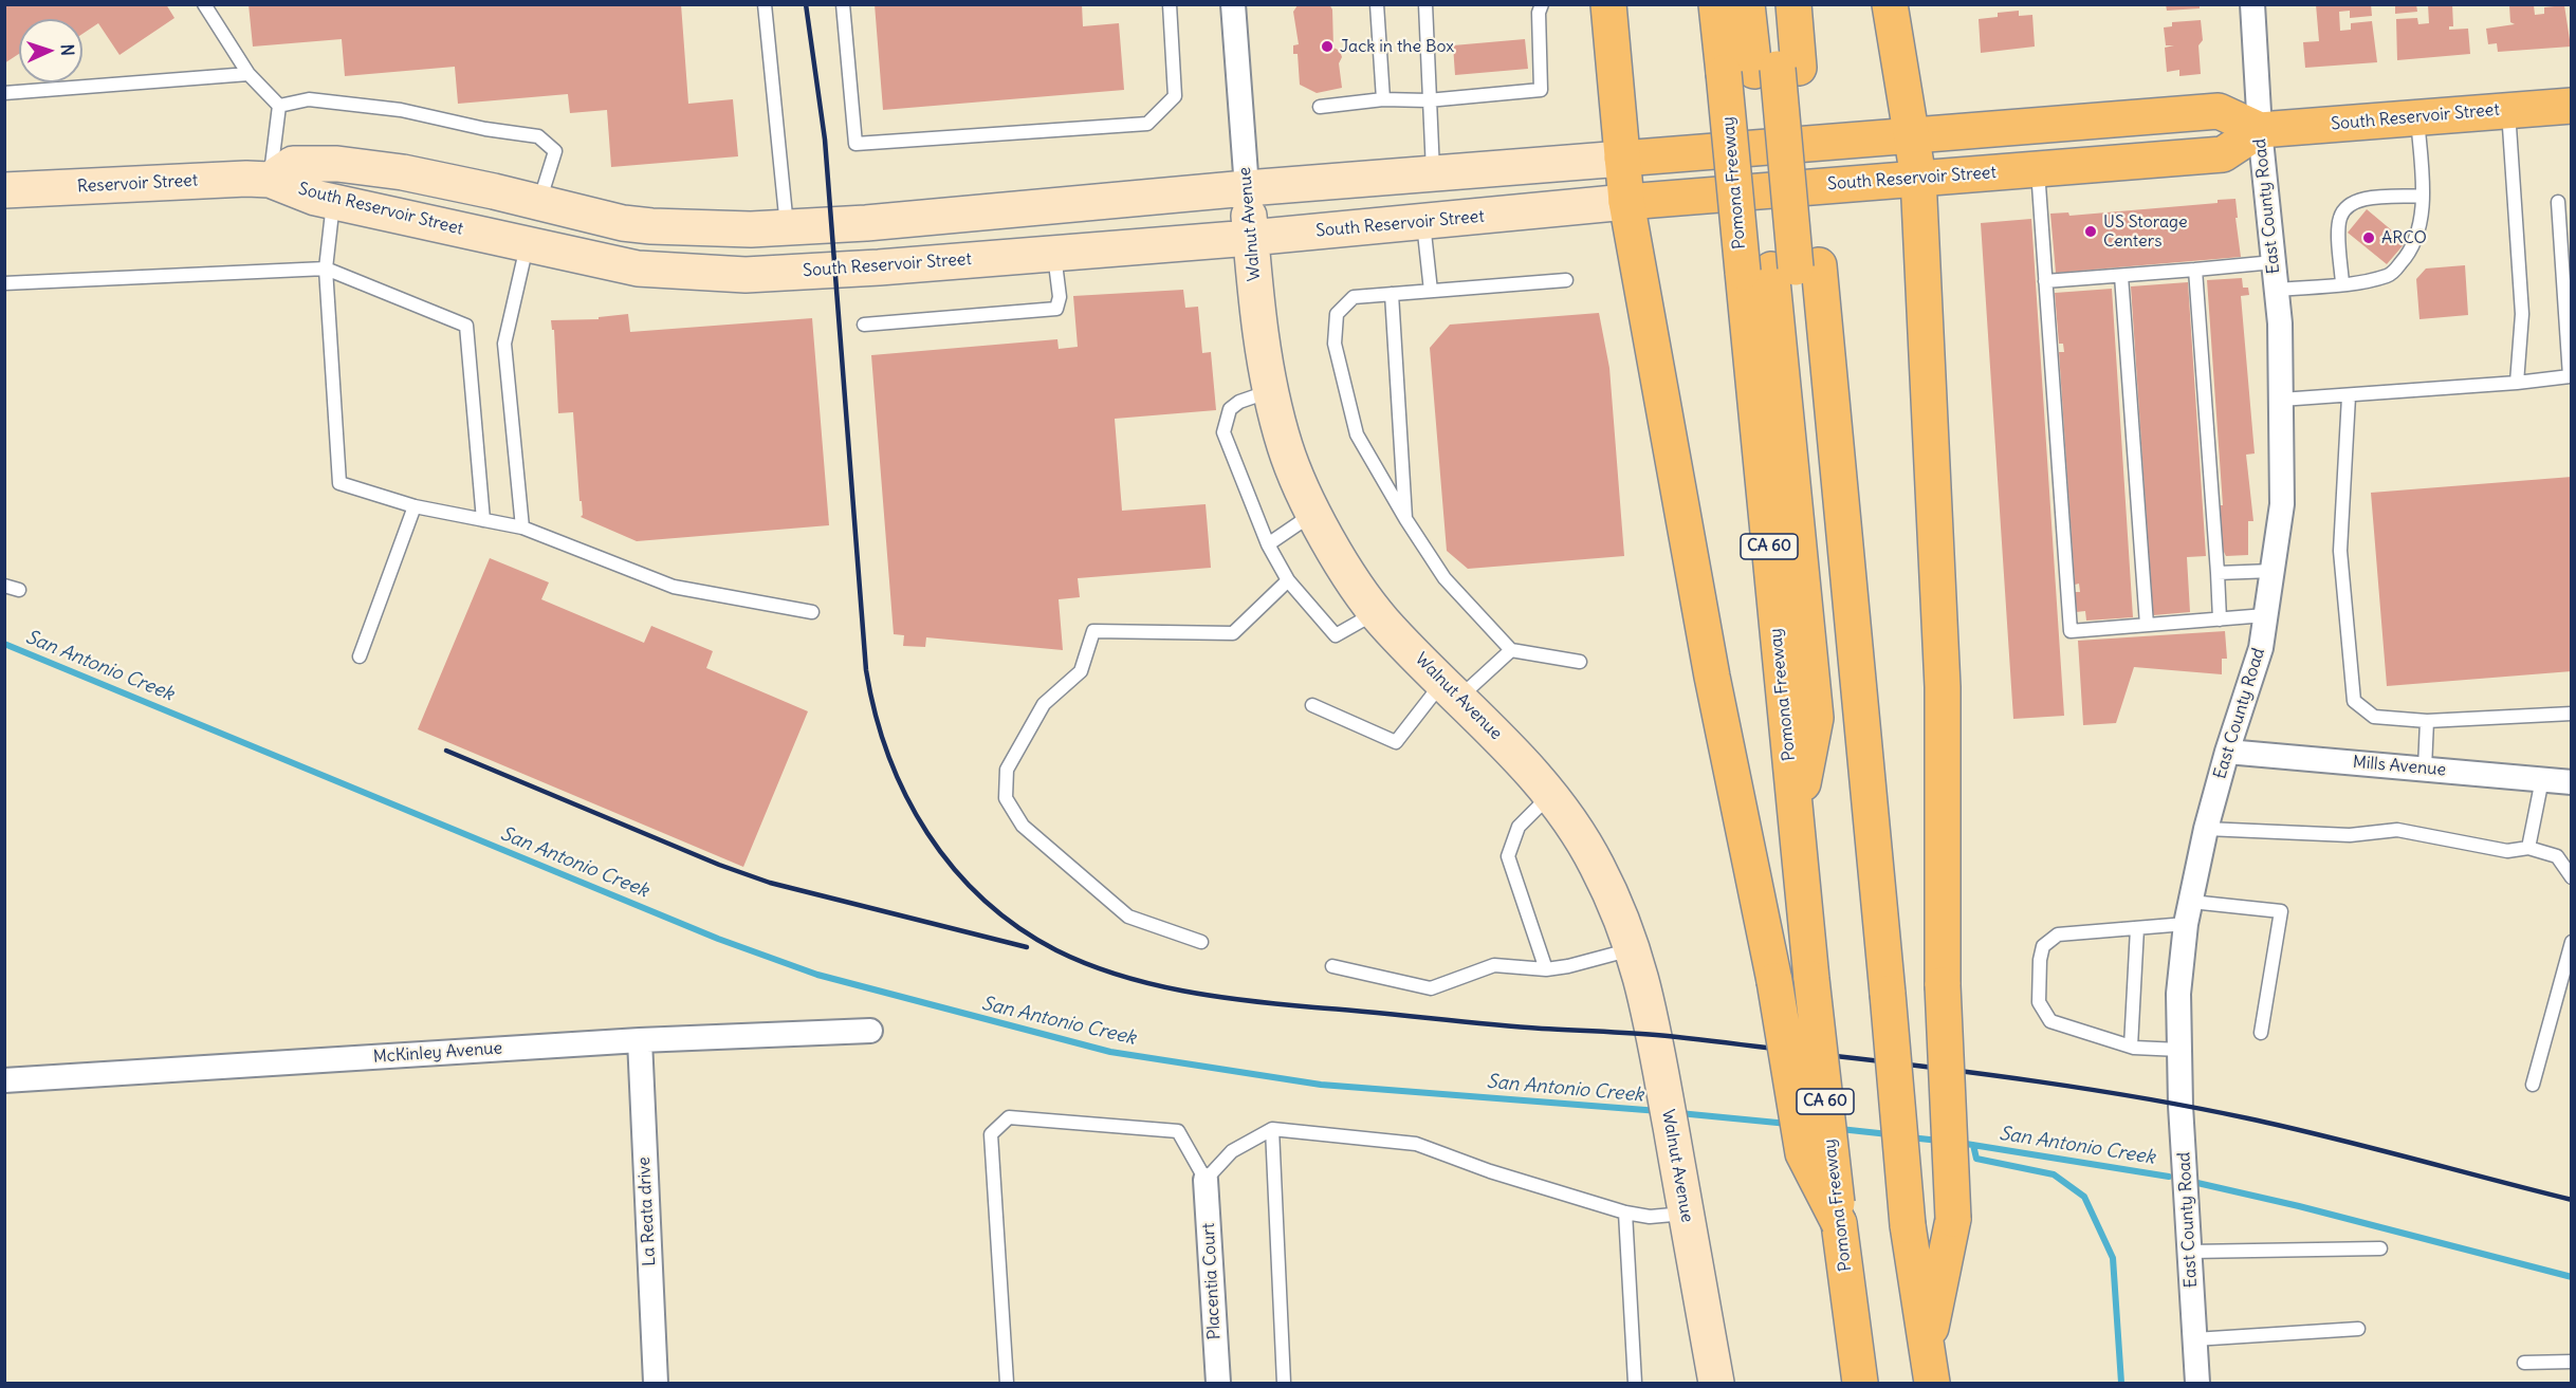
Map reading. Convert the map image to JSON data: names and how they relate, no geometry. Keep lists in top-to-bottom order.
{
  "streets": {
    "main road": [
      "South Reservoir Street",
      "Pomona Freeway",
      "Reservoir Street",
      "Walnut Avenue",
      "CA 60"
    ],
    "street": [
      "East County Road",
      "Mills Avenue",
      "McKinley Avenue",
      "La Reata drive",
      "Placentia Court"
    ]
  },
  "crossings": [
    ["South Reservoir Street", "Reservoir Street"],
    ["South Reservoir Street", "East County Road"],
    ["South Reservoir Street", "Walnut Avenue"],
    ["East County Road", "Mills Avenue"],
    ["McKinley Avenue", "La Reata drive"]
  ],
  "water": ["San Antonio Creek"],
  "places": ["Jack in the Box", "US Storage Centers", "ARCO"],
  "north": "right"
}
